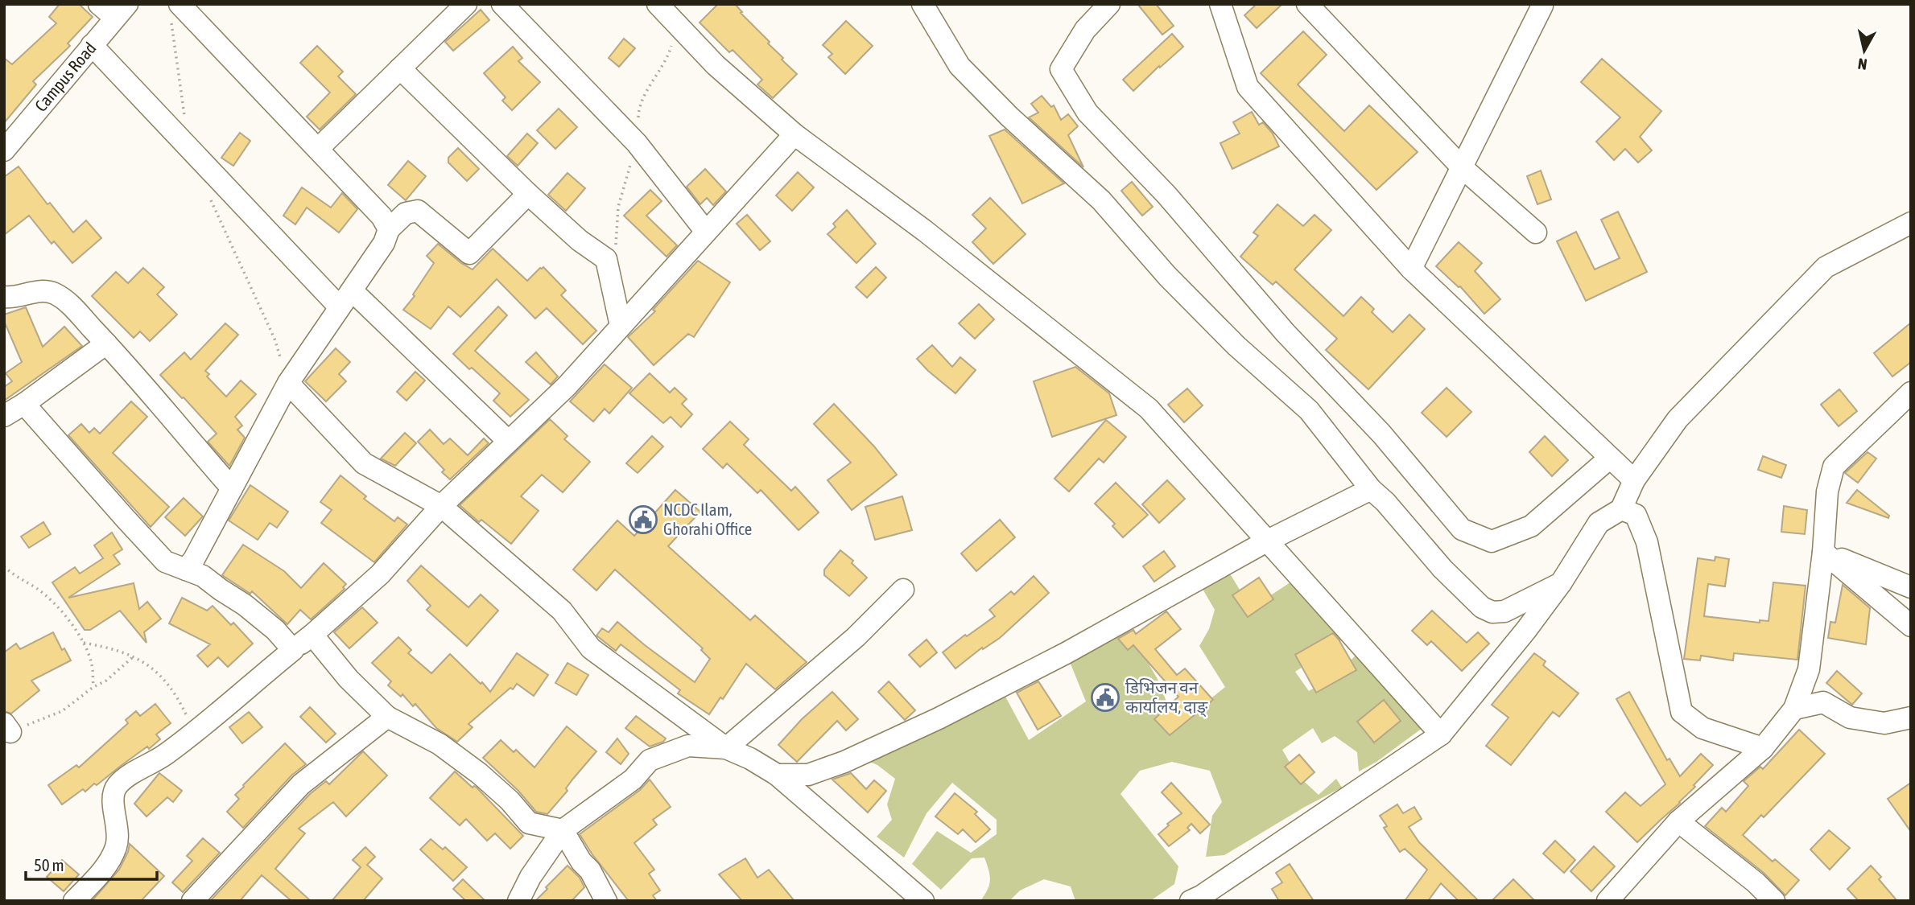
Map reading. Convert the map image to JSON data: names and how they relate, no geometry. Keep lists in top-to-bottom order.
{
  "streets": {
    "street": ["Campus Road"]
  },
  "places": {
    "public building": ["NCDC Ilam, Ghorahi Office", "डिभिजन वन कार्यालय, दाङ्"]
  },
  "scale_bar": "50 m",
  "north": "bottom"
}
